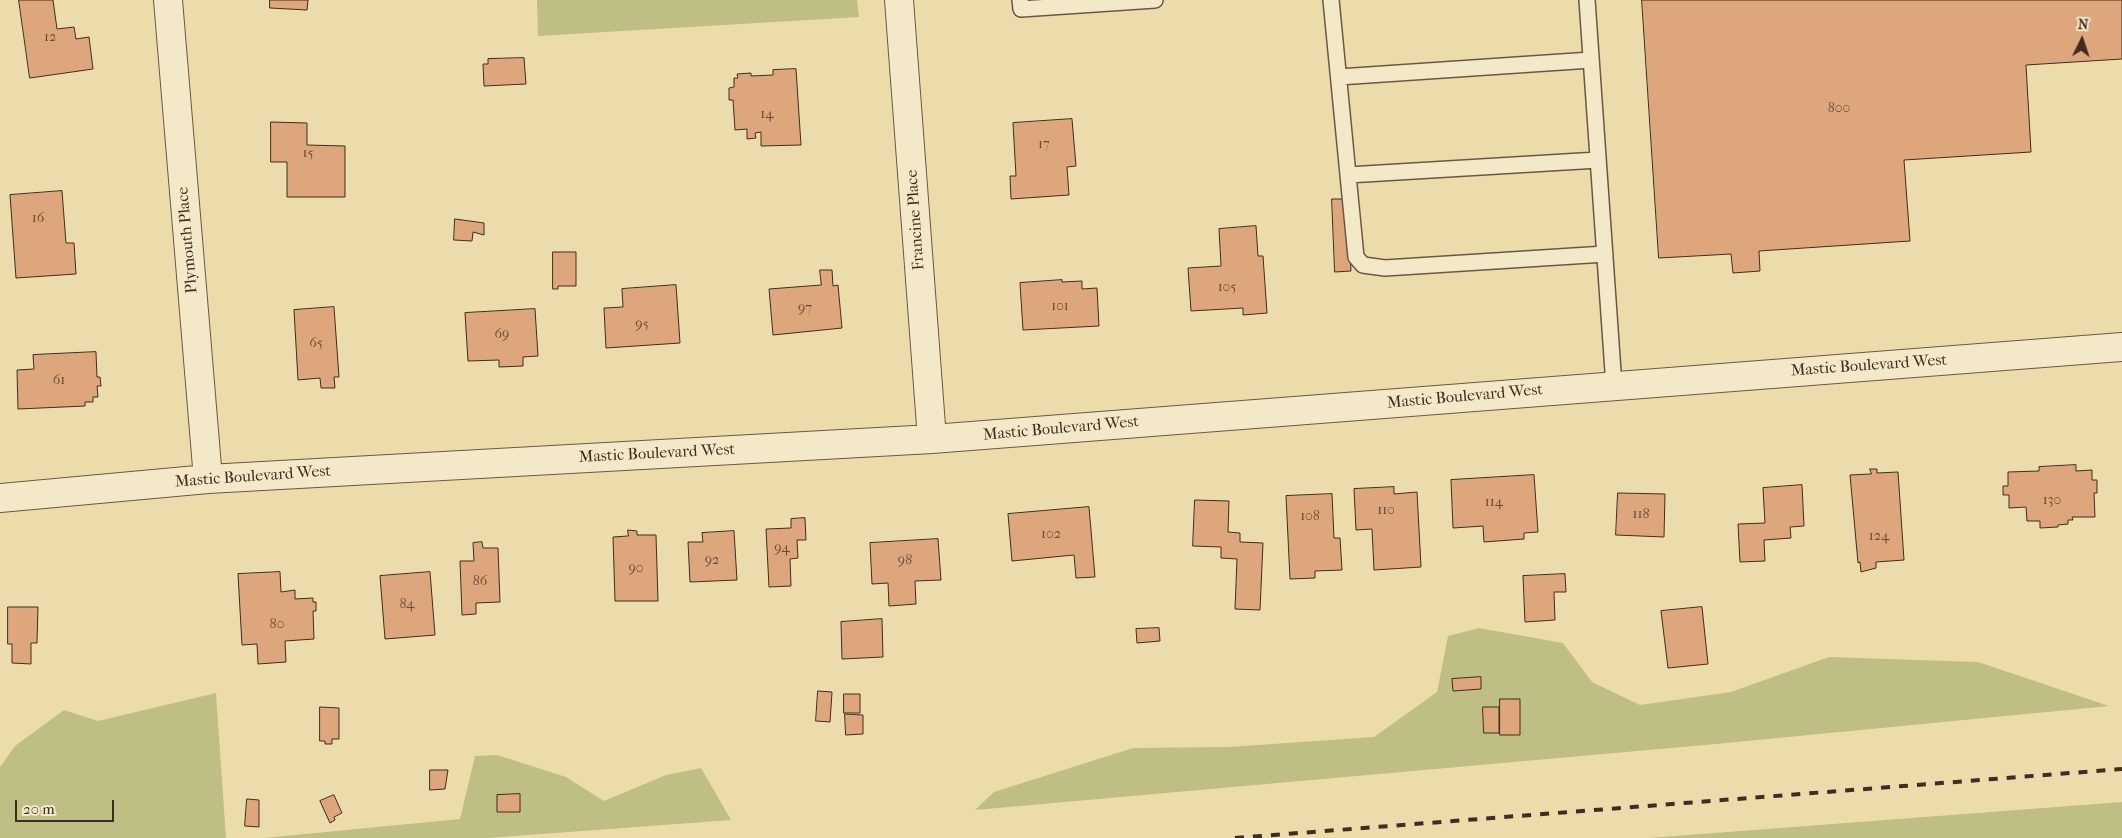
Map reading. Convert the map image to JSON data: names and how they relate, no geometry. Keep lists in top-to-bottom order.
{
  "streets": {
    "street": ["Francine Place", "Plymouth Place", "Mastic Boulevard West"]
  },
  "crossings": [
    ["Francine Place", "Mastic Boulevard West"],
    ["Plymouth Place", "Mastic Boulevard West"]
  ],
  "house_numbers": [
    "12",
    "800",
    "14",
    "17",
    "15",
    "16",
    "105",
    "101",
    "97",
    "95",
    "69",
    "65",
    "61",
    "130",
    "114",
    "110",
    "118",
    "108",
    "102",
    "124",
    "94",
    "92",
    "98",
    "90",
    "86",
    "84",
    "80"
  ],
  "scale_bar": "20 m",
  "north": "top"
}
